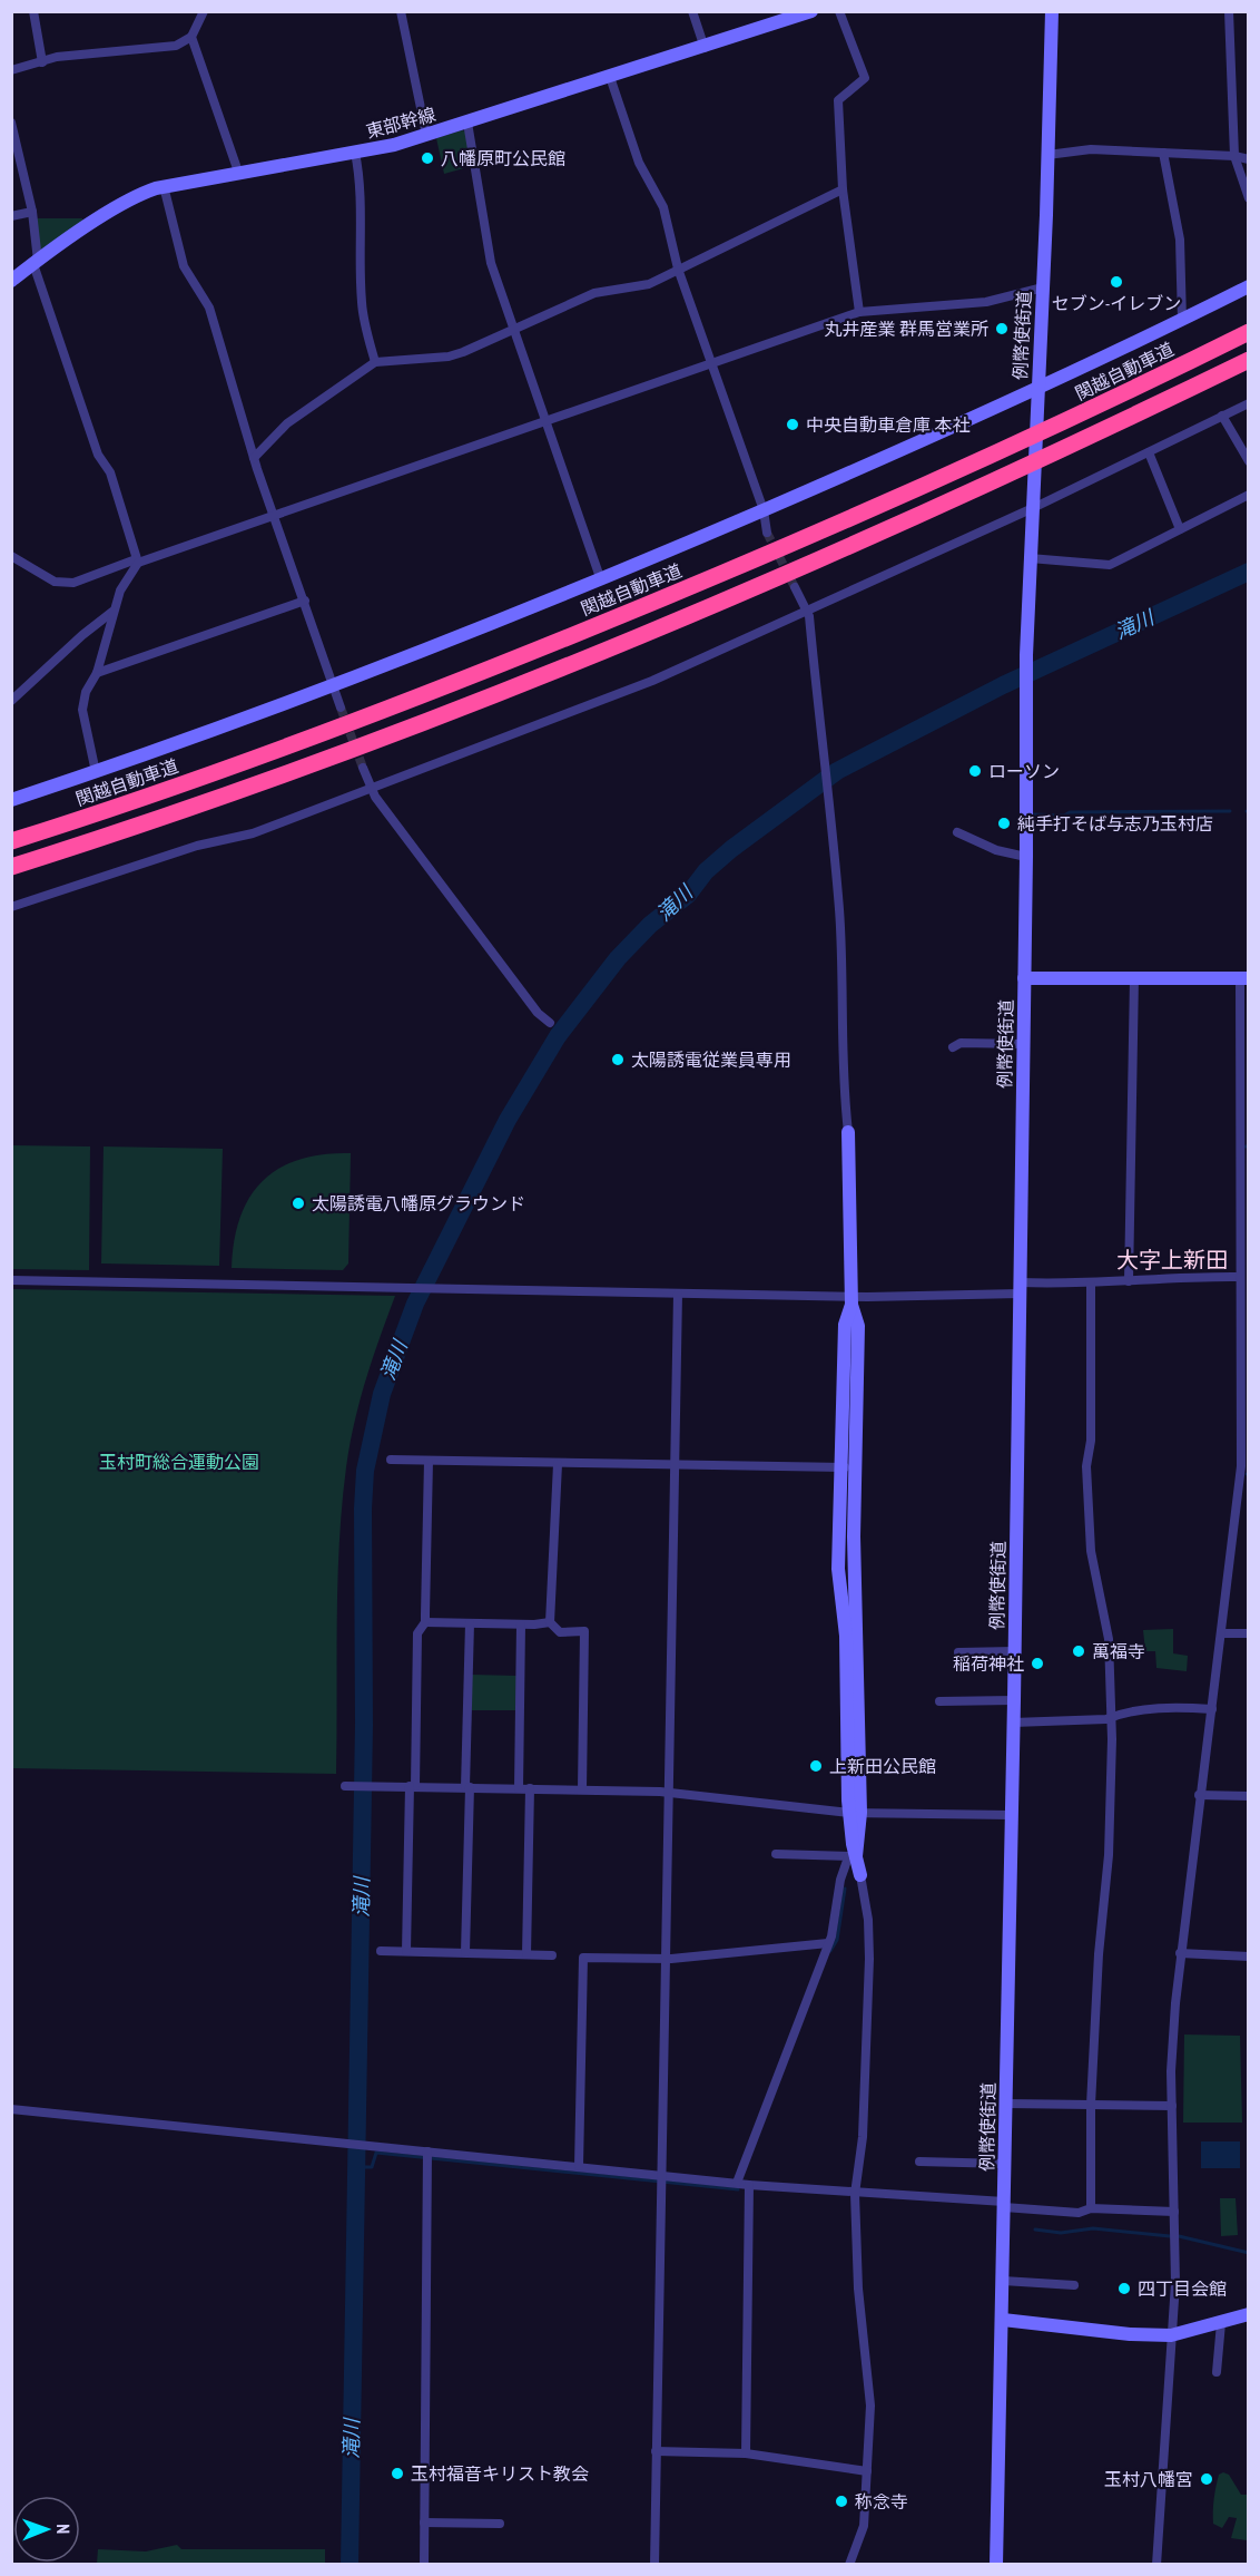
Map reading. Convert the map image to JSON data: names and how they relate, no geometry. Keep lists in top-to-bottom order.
{
  "streets": {
    "highway": ["関越自動車道"],
    "street": ["東部幹線", "例幣使街道"]
  },
  "districts": ["大字上新田"],
  "water": ["滝川"],
  "parks": ["玉村町総合運動公園"],
  "places": [
    "八幡原町公民館",
    "セブン-イレブン",
    "丸井産業 群馬営業所",
    "中央自動車倉庫 本社",
    "ローソン",
    "純手打そば与志乃玉村店",
    "太陽誘電従業員専用",
    "太陽誘電八幡原グラウンド",
    "萬福寺",
    "稲荷神社",
    "上新田公民館",
    "四丁目会館",
    "玉村福音キリスト教会",
    "玉村八幡宮",
    "称念寺"
  ],
  "north": "right"
}
